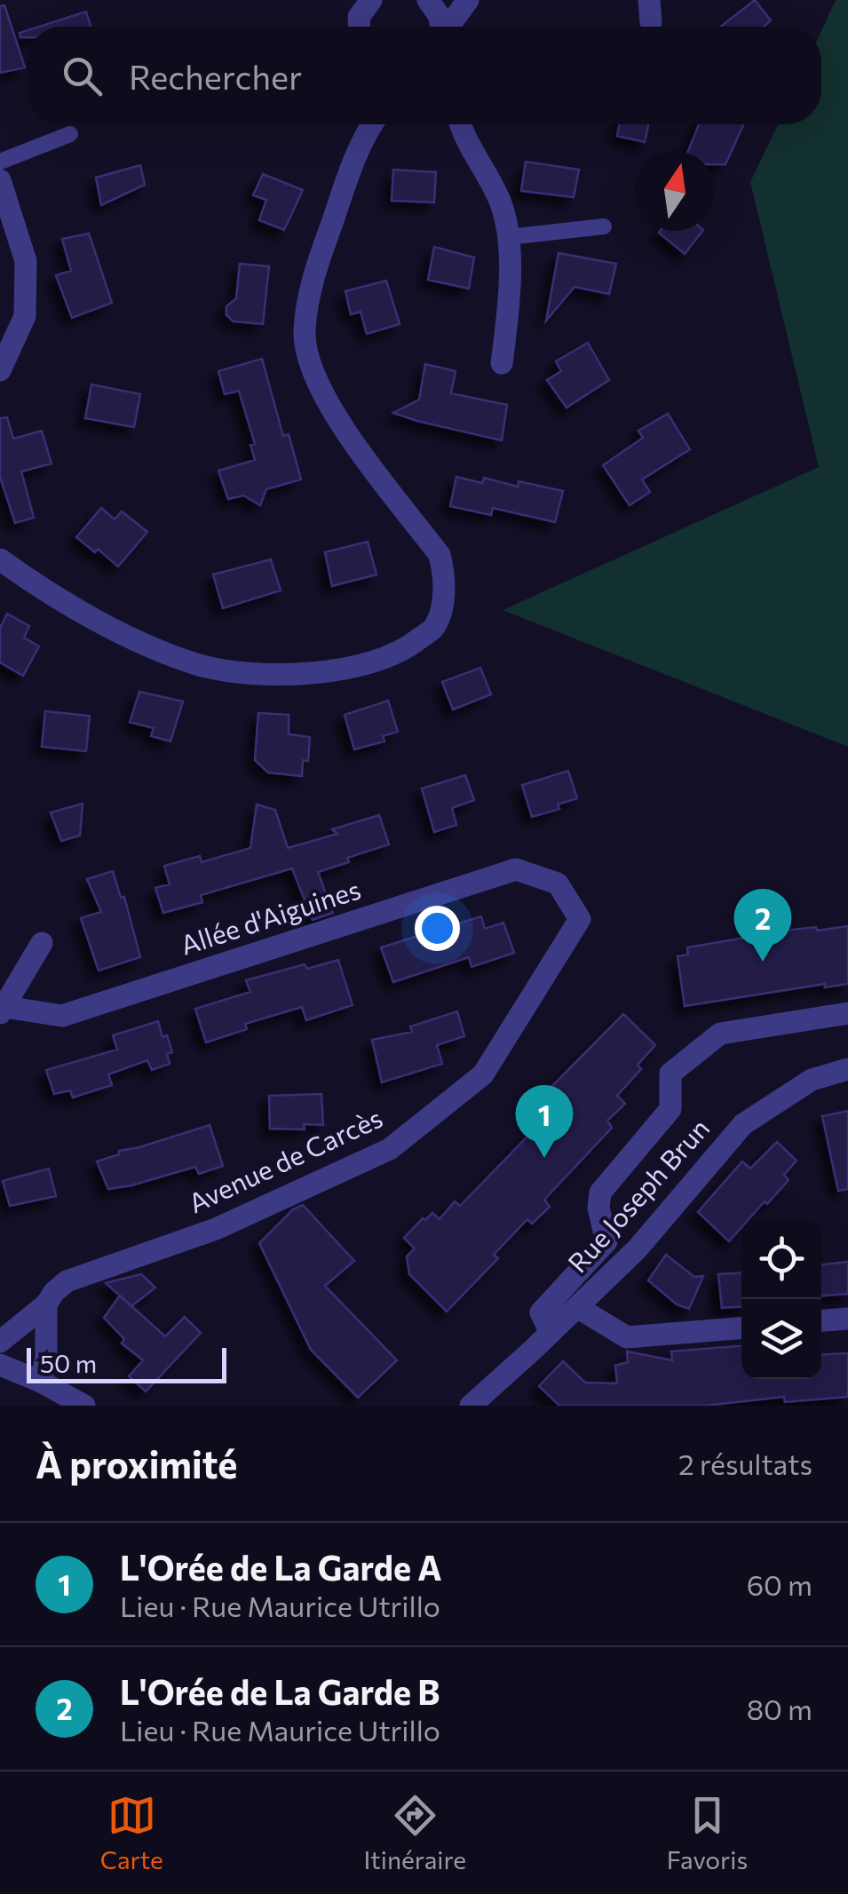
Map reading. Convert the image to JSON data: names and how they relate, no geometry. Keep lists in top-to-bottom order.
{
  "streets": {
    "street": ["Allée d'Aiguines", "Avenue de Carcès", "Rue Joseph Brun"]
  },
  "crossings": [
    ["Allée d'Aiguines", "Avenue de Carcès"]
  ],
  "scale_bar": "50 m",
  "north": "top",
  "page": {
    "search": "Rechercher",
    "pins": ["2", "1"],
    "scale": "50 m",
    "heading": ["À proximité", "2 résultats"],
    "list": [
      {
        "mark": "1",
        "name": "L'Orée de La Garde A",
        "note": "Lieu · Rue Maurice Utrillo",
        "value": "60 m"
      },
      {
        "mark": "2",
        "name": "L'Orée de La Garde B",
        "note": "Lieu · Rue Maurice Utrillo",
        "value": "80 m"
      }
    ],
    "nav": ["Carte", "Itinéraire", "Favoris"]
  }
}
